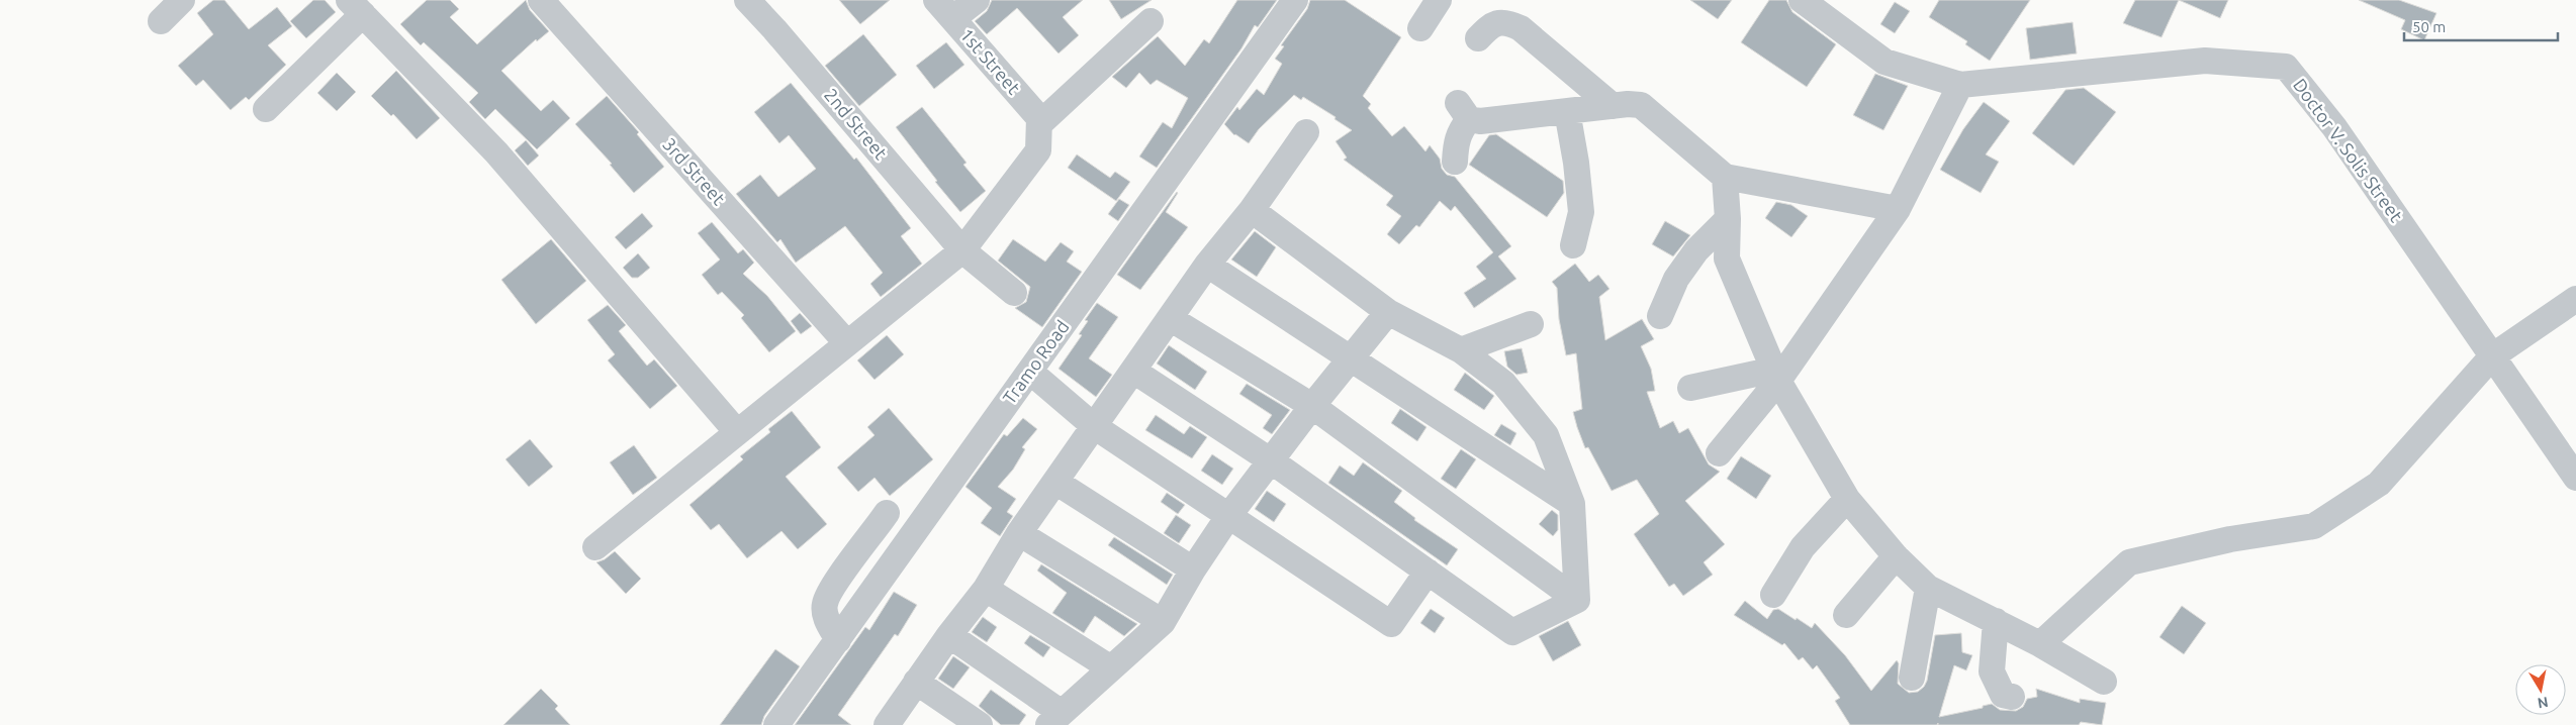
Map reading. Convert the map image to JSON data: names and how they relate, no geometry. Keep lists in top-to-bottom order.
{
  "streets": {
    "street": [
      "1st Street",
      "2nd Street",
      "Doctor V. Solis Street",
      "3rd Street",
      "Tramo Road"
    ]
  },
  "scale_bar": "50 m",
  "north": "bottom"
}
